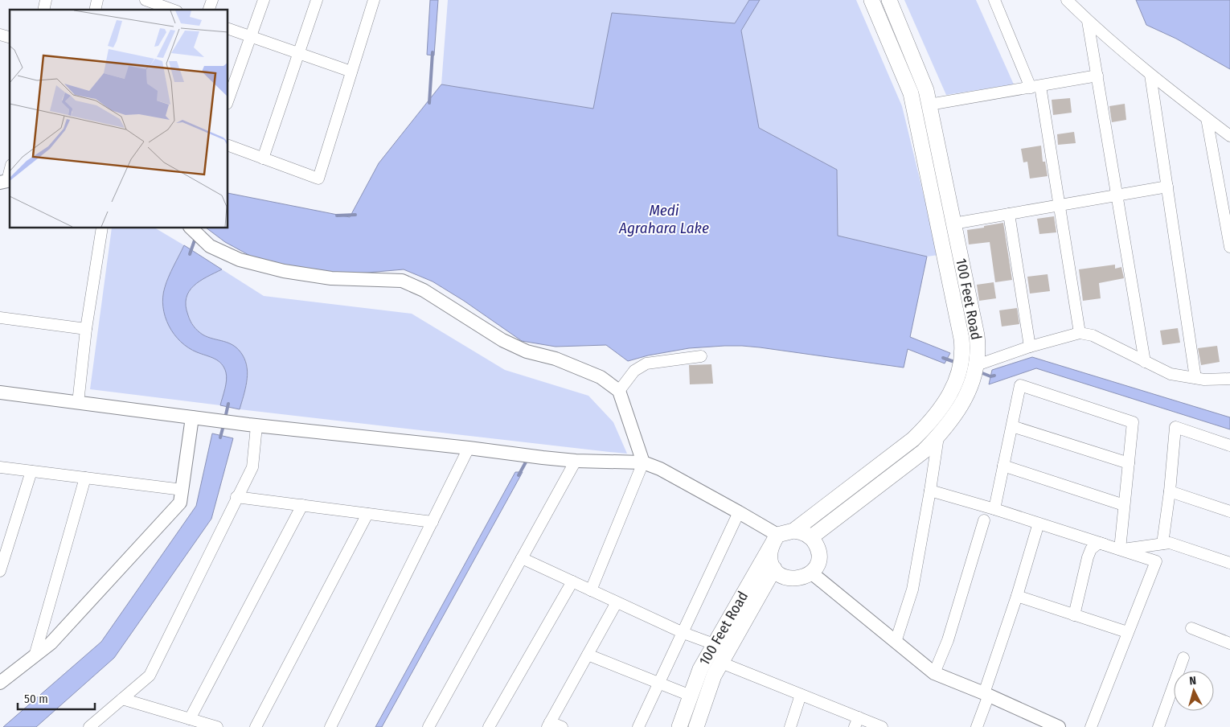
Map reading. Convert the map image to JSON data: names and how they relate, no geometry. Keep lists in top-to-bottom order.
{
  "streets": {
    "main road": ["100 Feet Road"]
  },
  "water": ["Medi Agrahara Lake"],
  "scale_bar": "50 m",
  "north": "top"
}
